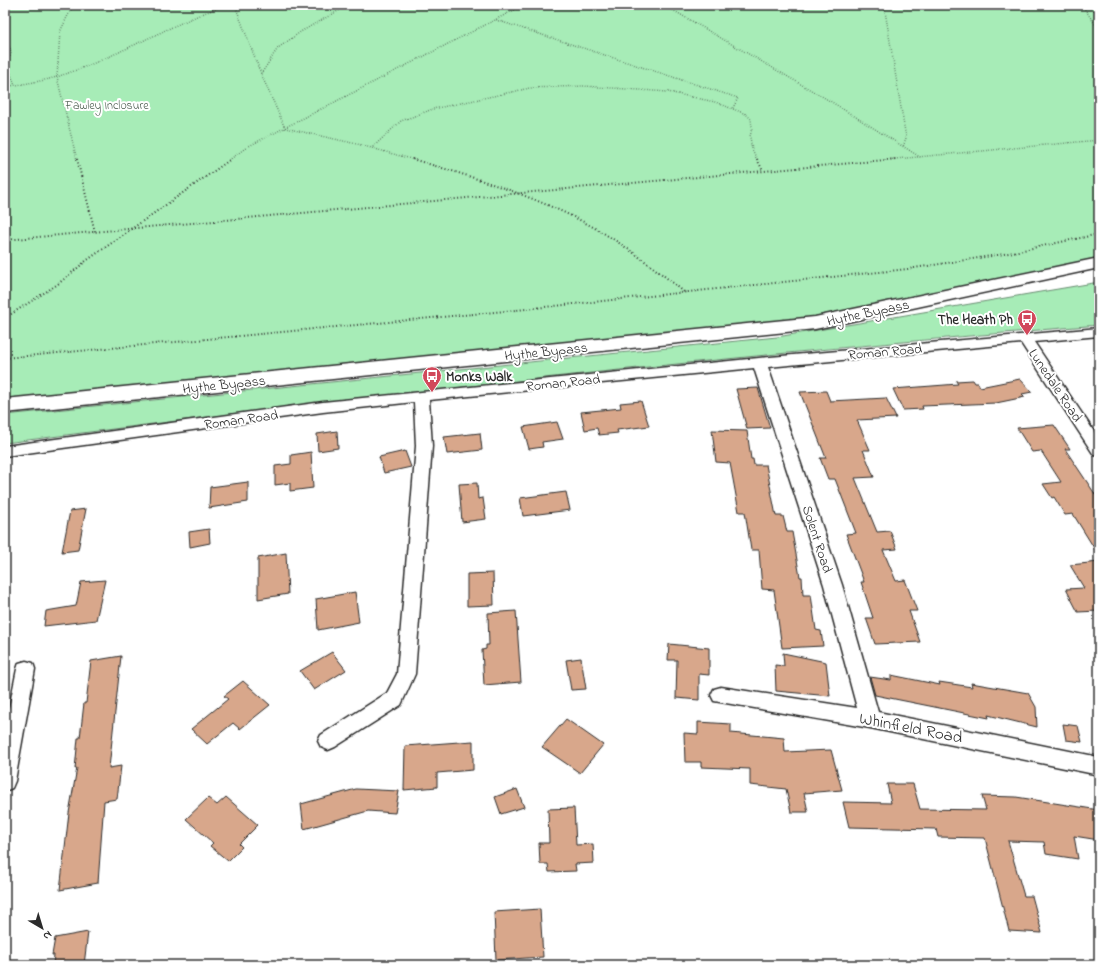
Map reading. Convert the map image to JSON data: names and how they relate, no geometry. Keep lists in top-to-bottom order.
{
  "streets": {
    "main road": ["Hythe Bypass"],
    "street": [
      "Roman Road",
      "Lunedale Road",
      "Solent Road",
      "Whinfield Road"
    ]
  },
  "crossings": [
    ["Roman Road", "Lunedale Road"],
    ["Roman Road", "Solent Road"],
    ["Solent Road", "Whinfield Road"]
  ],
  "parks": ["Fawley Inclosure"],
  "places": {
    "bus stop": ["The Heath Ph", "Monks Walk"]
  },
  "north": "bottom right"
}
